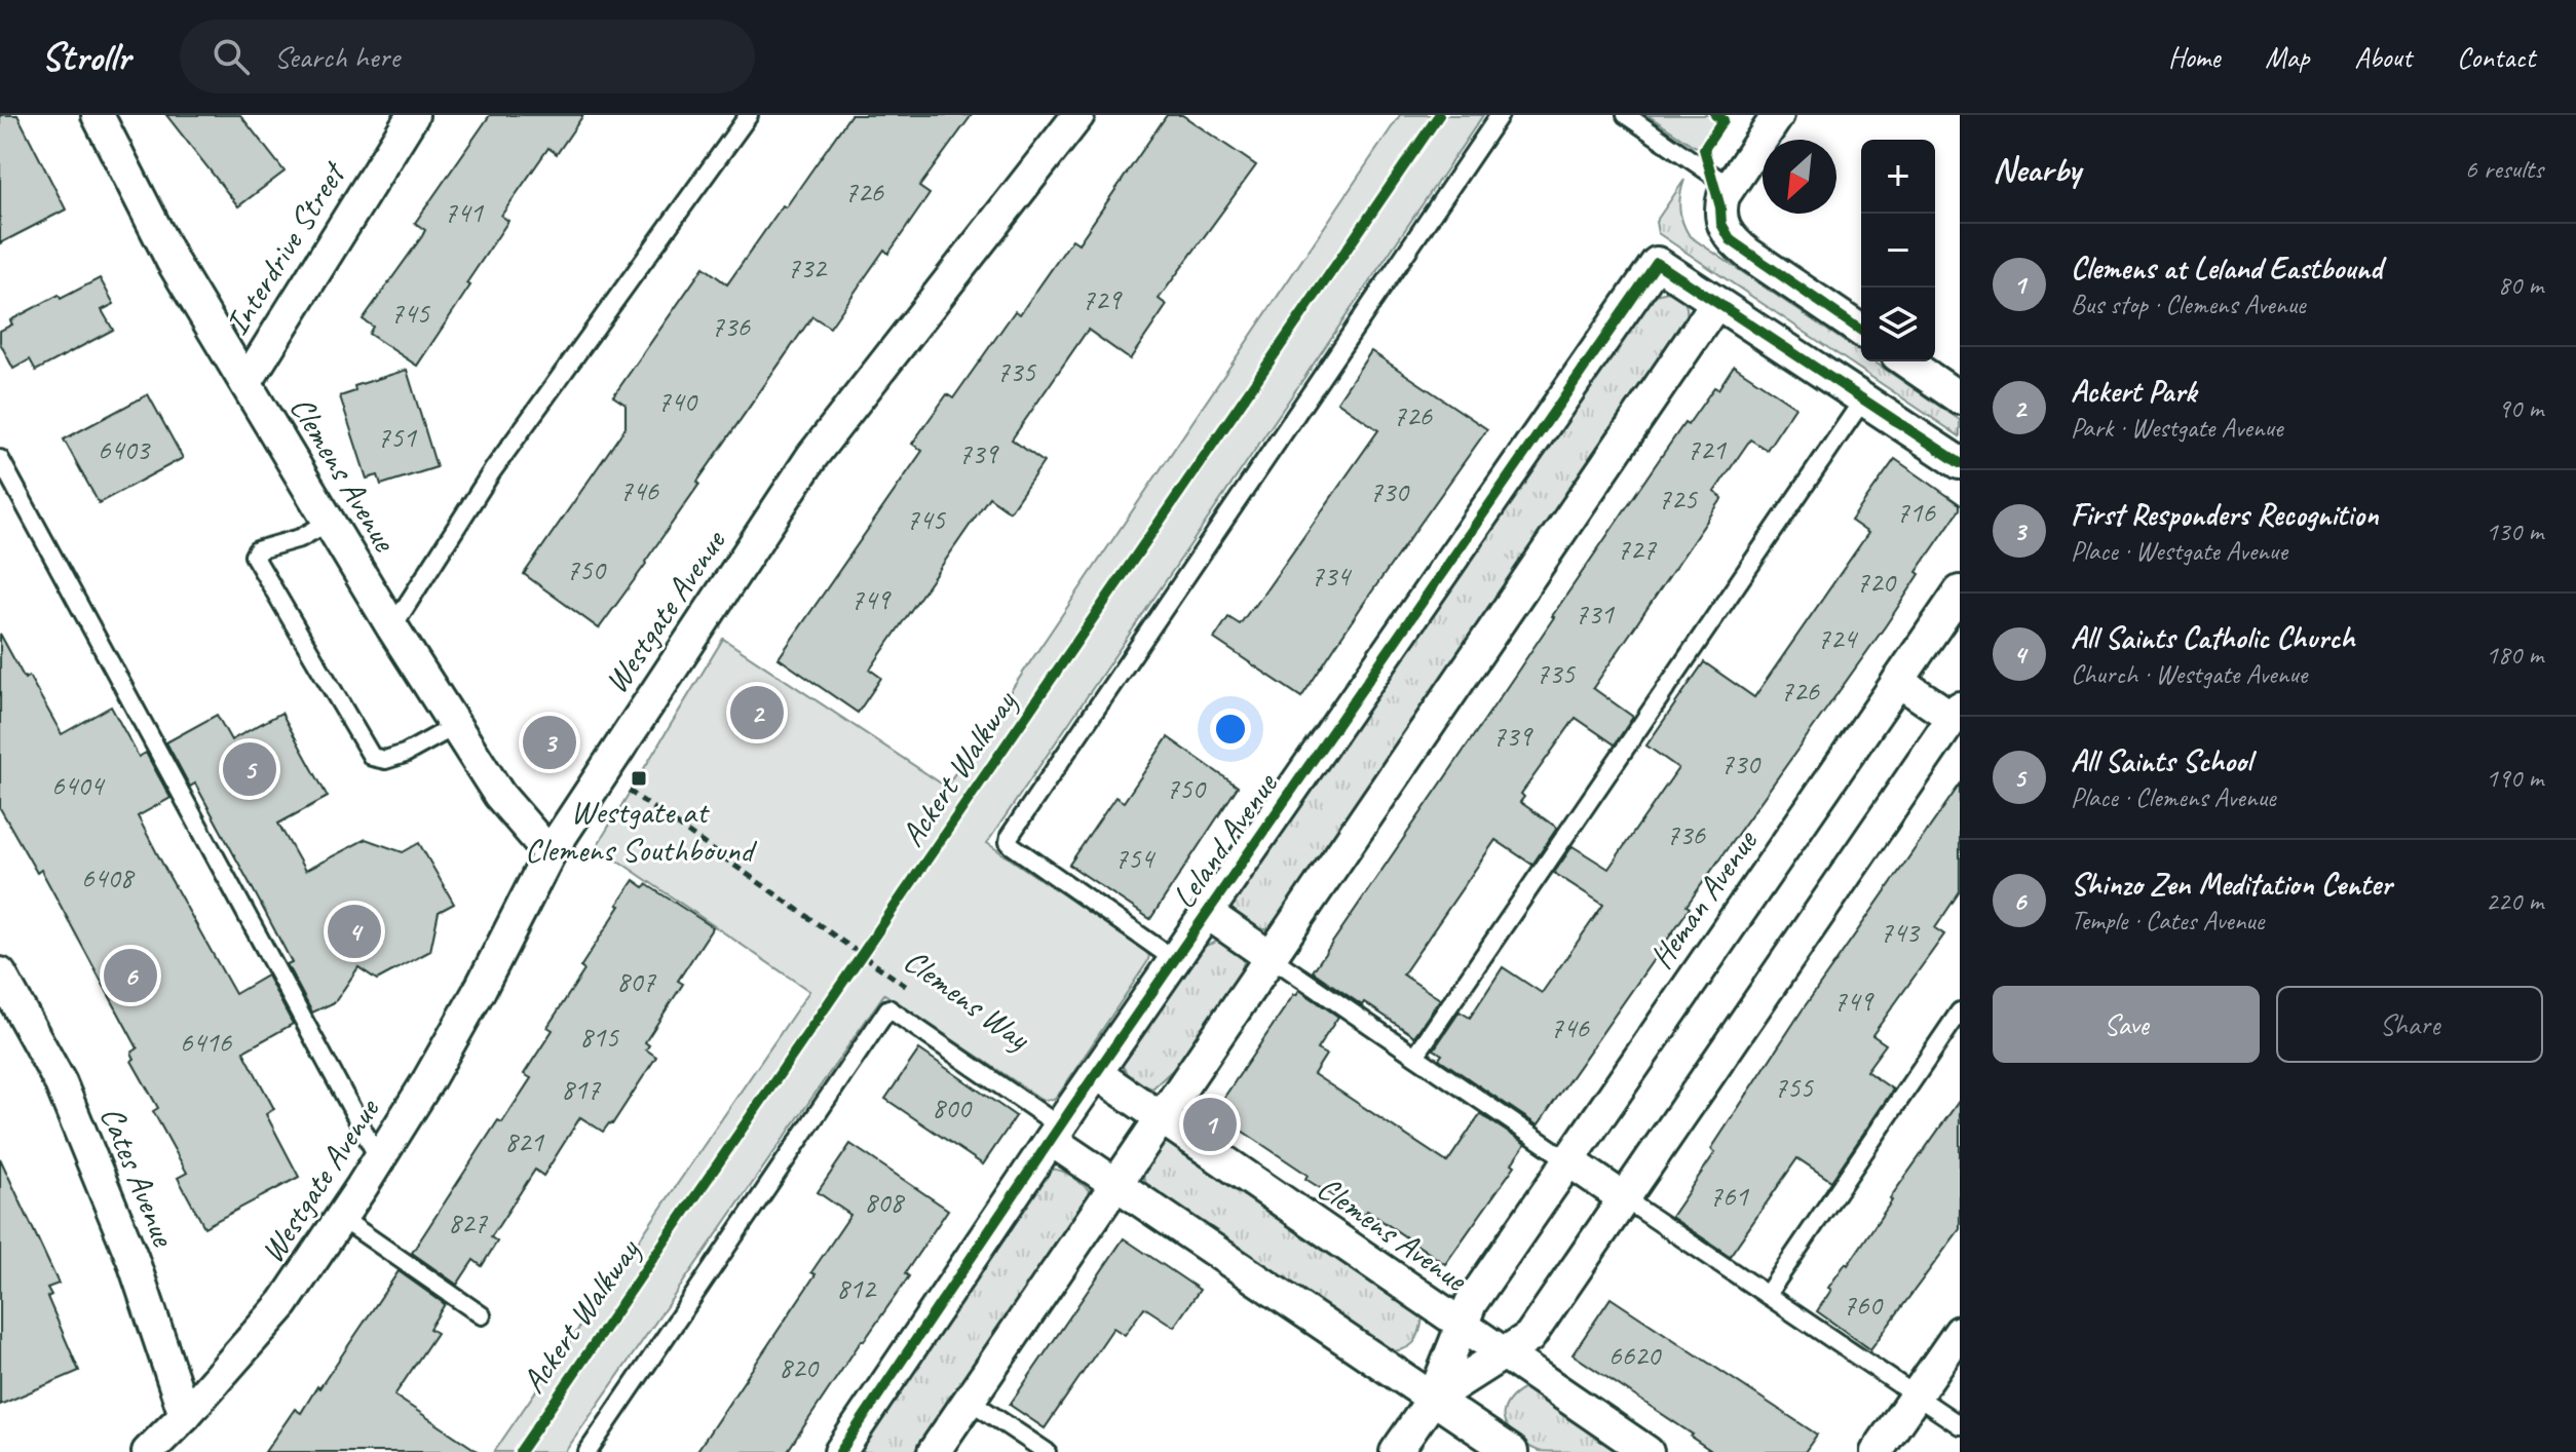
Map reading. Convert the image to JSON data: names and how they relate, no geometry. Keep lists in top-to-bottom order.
{
  "streets": {
    "street": [
      "Interdrive Street",
      "Clemens Avenue",
      "Westgate Avenue",
      "Leland Avenue",
      "Heman Avenue",
      "Cates Avenue"
    ],
    "path": ["Clemens Way"],
    "cycle path": ["Ackert Walkway"]
  },
  "crossings": [
    ["Interdrive Street", "Clemens Avenue"],
    ["Clemens Avenue", "Westgate Avenue"],
    ["Clemens Avenue", "Leland Avenue"],
    ["Clemens Avenue", "Heman Avenue"],
    ["Westgate Avenue", "Cates Avenue"]
  ],
  "places": {
    "transit": ["Westgate at Clemens Southbound"]
  },
  "house_numbers": [
    "726",
    "741",
    "732",
    "729",
    "745",
    "736",
    "735",
    "740",
    "726",
    "751",
    "6403",
    "721",
    "739",
    "746",
    "730",
    "725",
    "716",
    "745",
    "727",
    "750",
    "734",
    "720",
    "749",
    "731",
    "724",
    "735",
    "726",
    "739",
    "730",
    "6404",
    "750",
    "736",
    "754",
    "6408",
    "743",
    "807",
    "749",
    "746",
    "815",
    "6416",
    "755",
    "817",
    "800",
    "821",
    "761",
    "808",
    "827",
    "812",
    "760",
    "6620",
    "820"
  ],
  "north": "bottom left",
  "page": {
    "header": "Strollr",
    "search": "Search here",
    "nav": [
      "Home",
      "Map",
      "About",
      "Contact"
    ],
    "heading": ["Nearby", "6 results"],
    "map_buttons": ["+", "−"],
    "list": [
      {
        "mark": "1",
        "name": "Clemens at Leland Eastbound",
        "note": "Bus stop · Clemens Avenue",
        "value": "80 m"
      },
      {
        "mark": "2",
        "name": "Ackert Park",
        "note": "Park · Westgate Avenue",
        "value": "90 m"
      },
      {
        "mark": "3",
        "name": "First Responders Recognition",
        "note": "Place · Westgate Avenue",
        "value": "130 m"
      },
      {
        "mark": "4",
        "name": "All Saints Catholic Church",
        "note": "Church · Westgate Avenue",
        "value": "180 m"
      },
      {
        "mark": "5",
        "name": "All Saints School",
        "note": "Place · Clemens Avenue",
        "value": "190 m"
      },
      {
        "mark": "6",
        "name": "Shinzo Zen Meditation Center",
        "note": "Temple · Cates Avenue",
        "value": "220 m"
      }
    ],
    "pins": [
      "2",
      "3",
      "5",
      "4",
      "6",
      "1"
    ],
    "buttons": ["Save", "Share"]
  }
}
